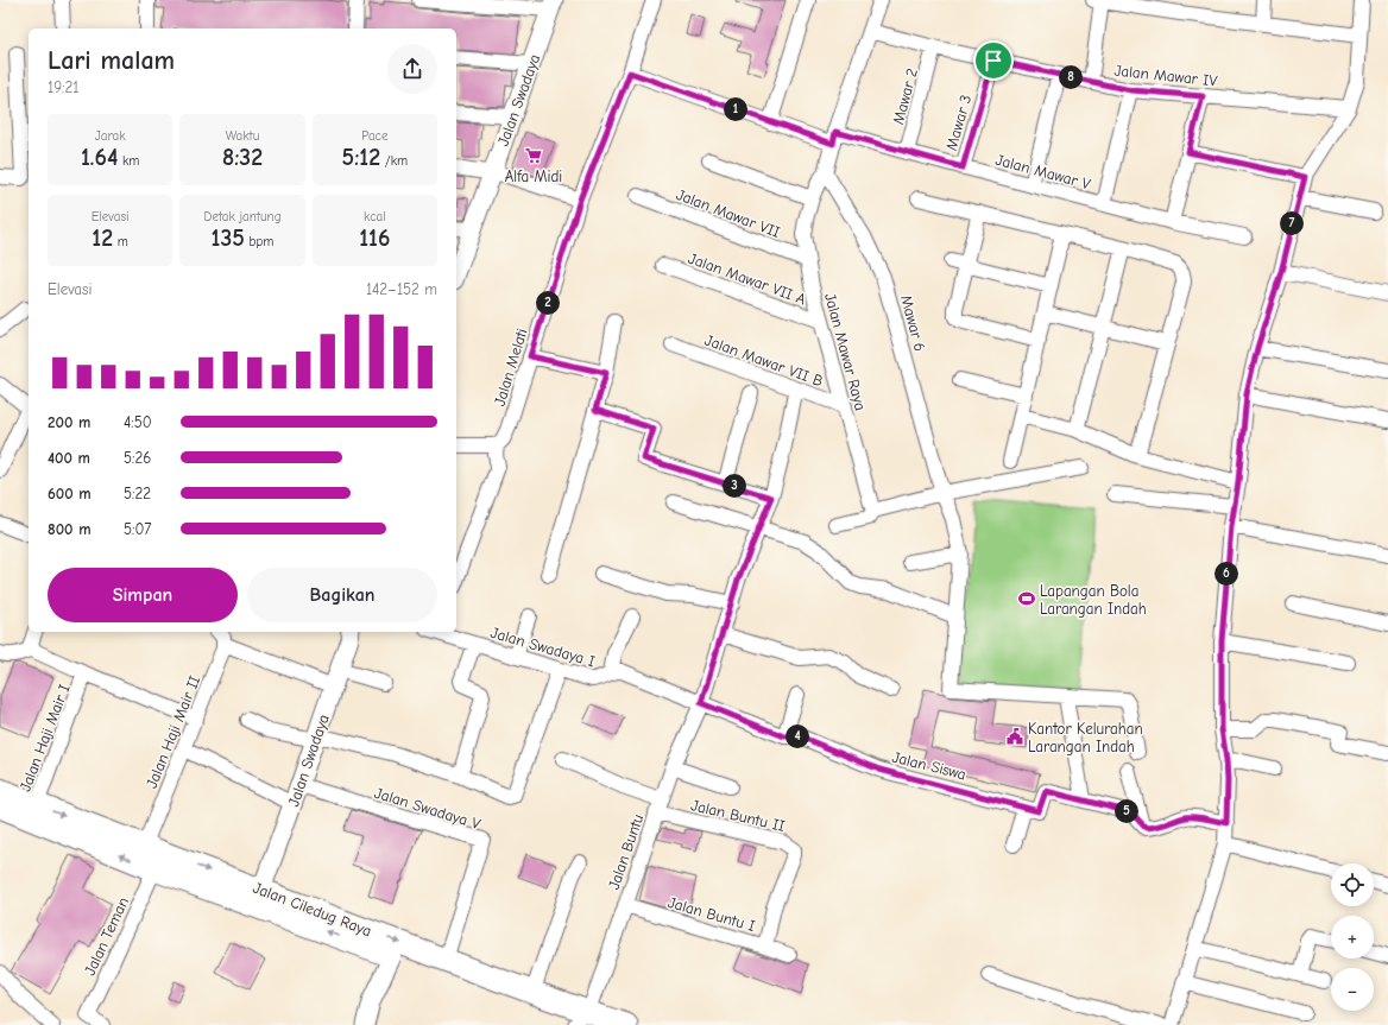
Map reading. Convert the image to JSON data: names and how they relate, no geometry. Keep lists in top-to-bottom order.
{
  "streets": {
    "main road": ["Jalan Ciledug Raya"],
    "street": [
      "Jalan Mawar IV",
      "Mawar 2",
      "Jalan Swadaya",
      "Mawar 3",
      "Jalan Mawar V",
      "Jalan Mawar VII",
      "Jalan Mawar VII A",
      "Mawar 6",
      "Jalan Mawar Raya",
      "Jalan Mawar VII B",
      "Jalan Melati",
      "Jalan Swadaya I",
      "Jalan Haji Mair II",
      "Jalan Haji Mair I",
      "Jalan Siswa",
      "Jalan Swadaya V",
      "Jalan Buntu II",
      "Jalan Buntu",
      "Jalan Buntu I",
      "Jalan Teman"
    ]
  },
  "crossings": [
    ["Jalan Mawar IV", "Mawar 2"],
    ["Jalan Mawar IV", "Mawar 3"],
    ["Jalan Mawar IV", "Jalan Mawar Raya"],
    ["Mawar 2", "Jalan Mawar V"],
    ["Jalan Swadaya", "Jalan Swadaya V"],
    ["Jalan Swadaya", "Jalan Ciledug Raya"],
    ["Mawar 3", "Jalan Mawar V"],
    ["Jalan Mawar V", "Jalan Mawar Raya"],
    ["Jalan Mawar V", "Jalan Melati"],
    ["Jalan Mawar VII", "Jalan Mawar Raya"],
    ["Jalan Mawar VII A", "Jalan Mawar Raya"],
    ["Mawar 6", "Jalan Mawar Raya"],
    ["Jalan Mawar Raya", "Jalan Mawar VII B"],
    ["Jalan Mawar VII B", "Jalan Buntu"],
    ["Jalan Swadaya I", "Jalan Siswa"],
    ["Jalan Swadaya I", "Jalan Buntu"],
    ["Jalan Haji Mair II", "Jalan Ciledug Raya"],
    ["Jalan Haji Mair I", "Jalan Ciledug Raya"],
    ["Jalan Siswa", "Jalan Buntu"],
    ["Jalan Swadaya V", "Jalan Ciledug Raya"],
    ["Jalan Buntu II", "Jalan Buntu"],
    ["Jalan Buntu II", "Jalan Buntu I"],
    ["Jalan Buntu", "Jalan Ciledug Raya"],
    ["Jalan Buntu", "Jalan Buntu I"],
    ["Jalan Ciledug Raya", "Jalan Teman"]
  ],
  "places": {
    "supermarket": ["Alfa Midi"],
    "sports": ["Lapangan Bola Larangan Indah"],
    "public building": ["Kantor Kelurahan Larangan Indah"]
  },
  "page": {
    "heading": ["Lari malam", "19:21"],
    "pins": [
      "8",
      "1",
      "7",
      "2",
      "3",
      "6",
      "4",
      "5"
    ],
    "stats": [
      ["Jarak", "1.64 km"],
      ["Waktu", "8:32"],
      ["Pace", "5:12 /km"],
      ["Elevasi", "12 m"],
      ["Detak jantung", "135 bpm"],
      ["kcal", "116"]
    ],
    "chart": ["Elevasi", "142–152 m"],
    "list": [
      {
        "name": "200 m",
        "note": "4:50"
      },
      {
        "name": "400 m",
        "note": "5:26"
      },
      {
        "name": "600 m",
        "note": "5:22"
      },
      {
        "name": "800 m",
        "note": "5:07"
      }
    ],
    "buttons": ["Simpan", "Bagikan"],
    "map_buttons": ["+", "−"]
  }
}
